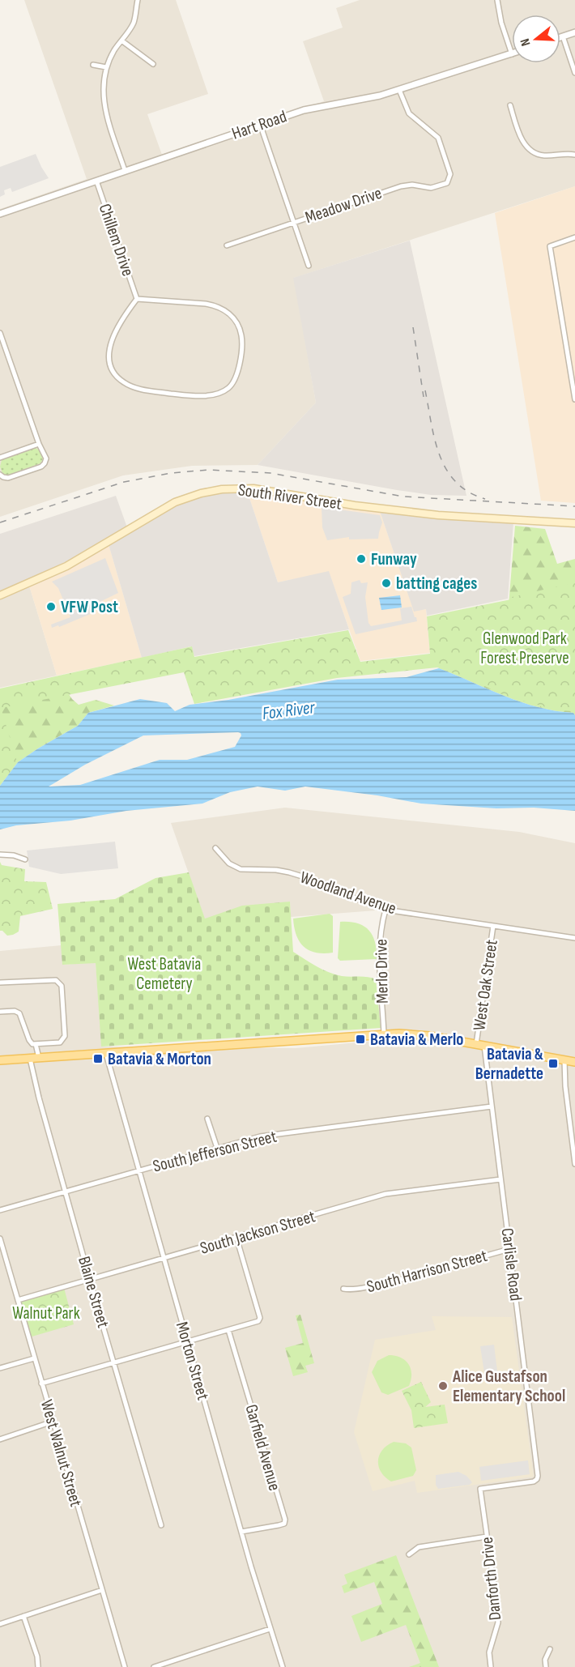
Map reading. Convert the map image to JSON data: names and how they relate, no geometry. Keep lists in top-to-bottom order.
{
  "streets": {
    "main road": ["South River Street"],
    "street": [
      "Hart Road",
      "Meadow Drive",
      "Chillem Drive",
      "Woodland Avenue",
      "Merlo Drive",
      "West Oak Street",
      "South Jefferson Street",
      "South Jackson Street",
      "Carlisle Road",
      "South Harrison Street",
      "Blaine Street",
      "Morton Street",
      "Garfield Avenue",
      "West Walnut Street",
      "Danforth Drive"
    ]
  },
  "crossings": [
    ["Hart Road", "Meadow Drive"],
    ["Hart Road", "Chillem Drive"],
    ["Woodland Avenue", "Merlo Drive"],
    ["Woodland Avenue", "West Oak Street"],
    ["West Oak Street", "Carlisle Road"],
    ["South Jefferson Street", "Carlisle Road"],
    ["South Jefferson Street", "Blaine Street"],
    ["South Jefferson Street", "Morton Street"],
    ["South Jackson Street", "Carlisle Road"],
    ["South Jackson Street", "Blaine Street"],
    ["South Jackson Street", "Morton Street"],
    ["South Jackson Street", "West Walnut Street"],
    ["Carlisle Road", "South Harrison Street"],
    ["Carlisle Road", "Danforth Drive"],
    ["Morton Street", "Garfield Avenue"]
  ],
  "water": ["Fox River"],
  "parks": ["Glenwood Park Forest Preserve", "West Batavia Cemetery", "Walnut Park"],
  "places": {
    "other": [
      "Funway",
      "batting cages",
      "VFW Post",
      "Alice Gustafson Elementary School"
    ],
    "transit": ["Batavia & Merlo", "Batavia & Morton", "Batavia & Bernadette"]
  },
  "north": "left"
}
